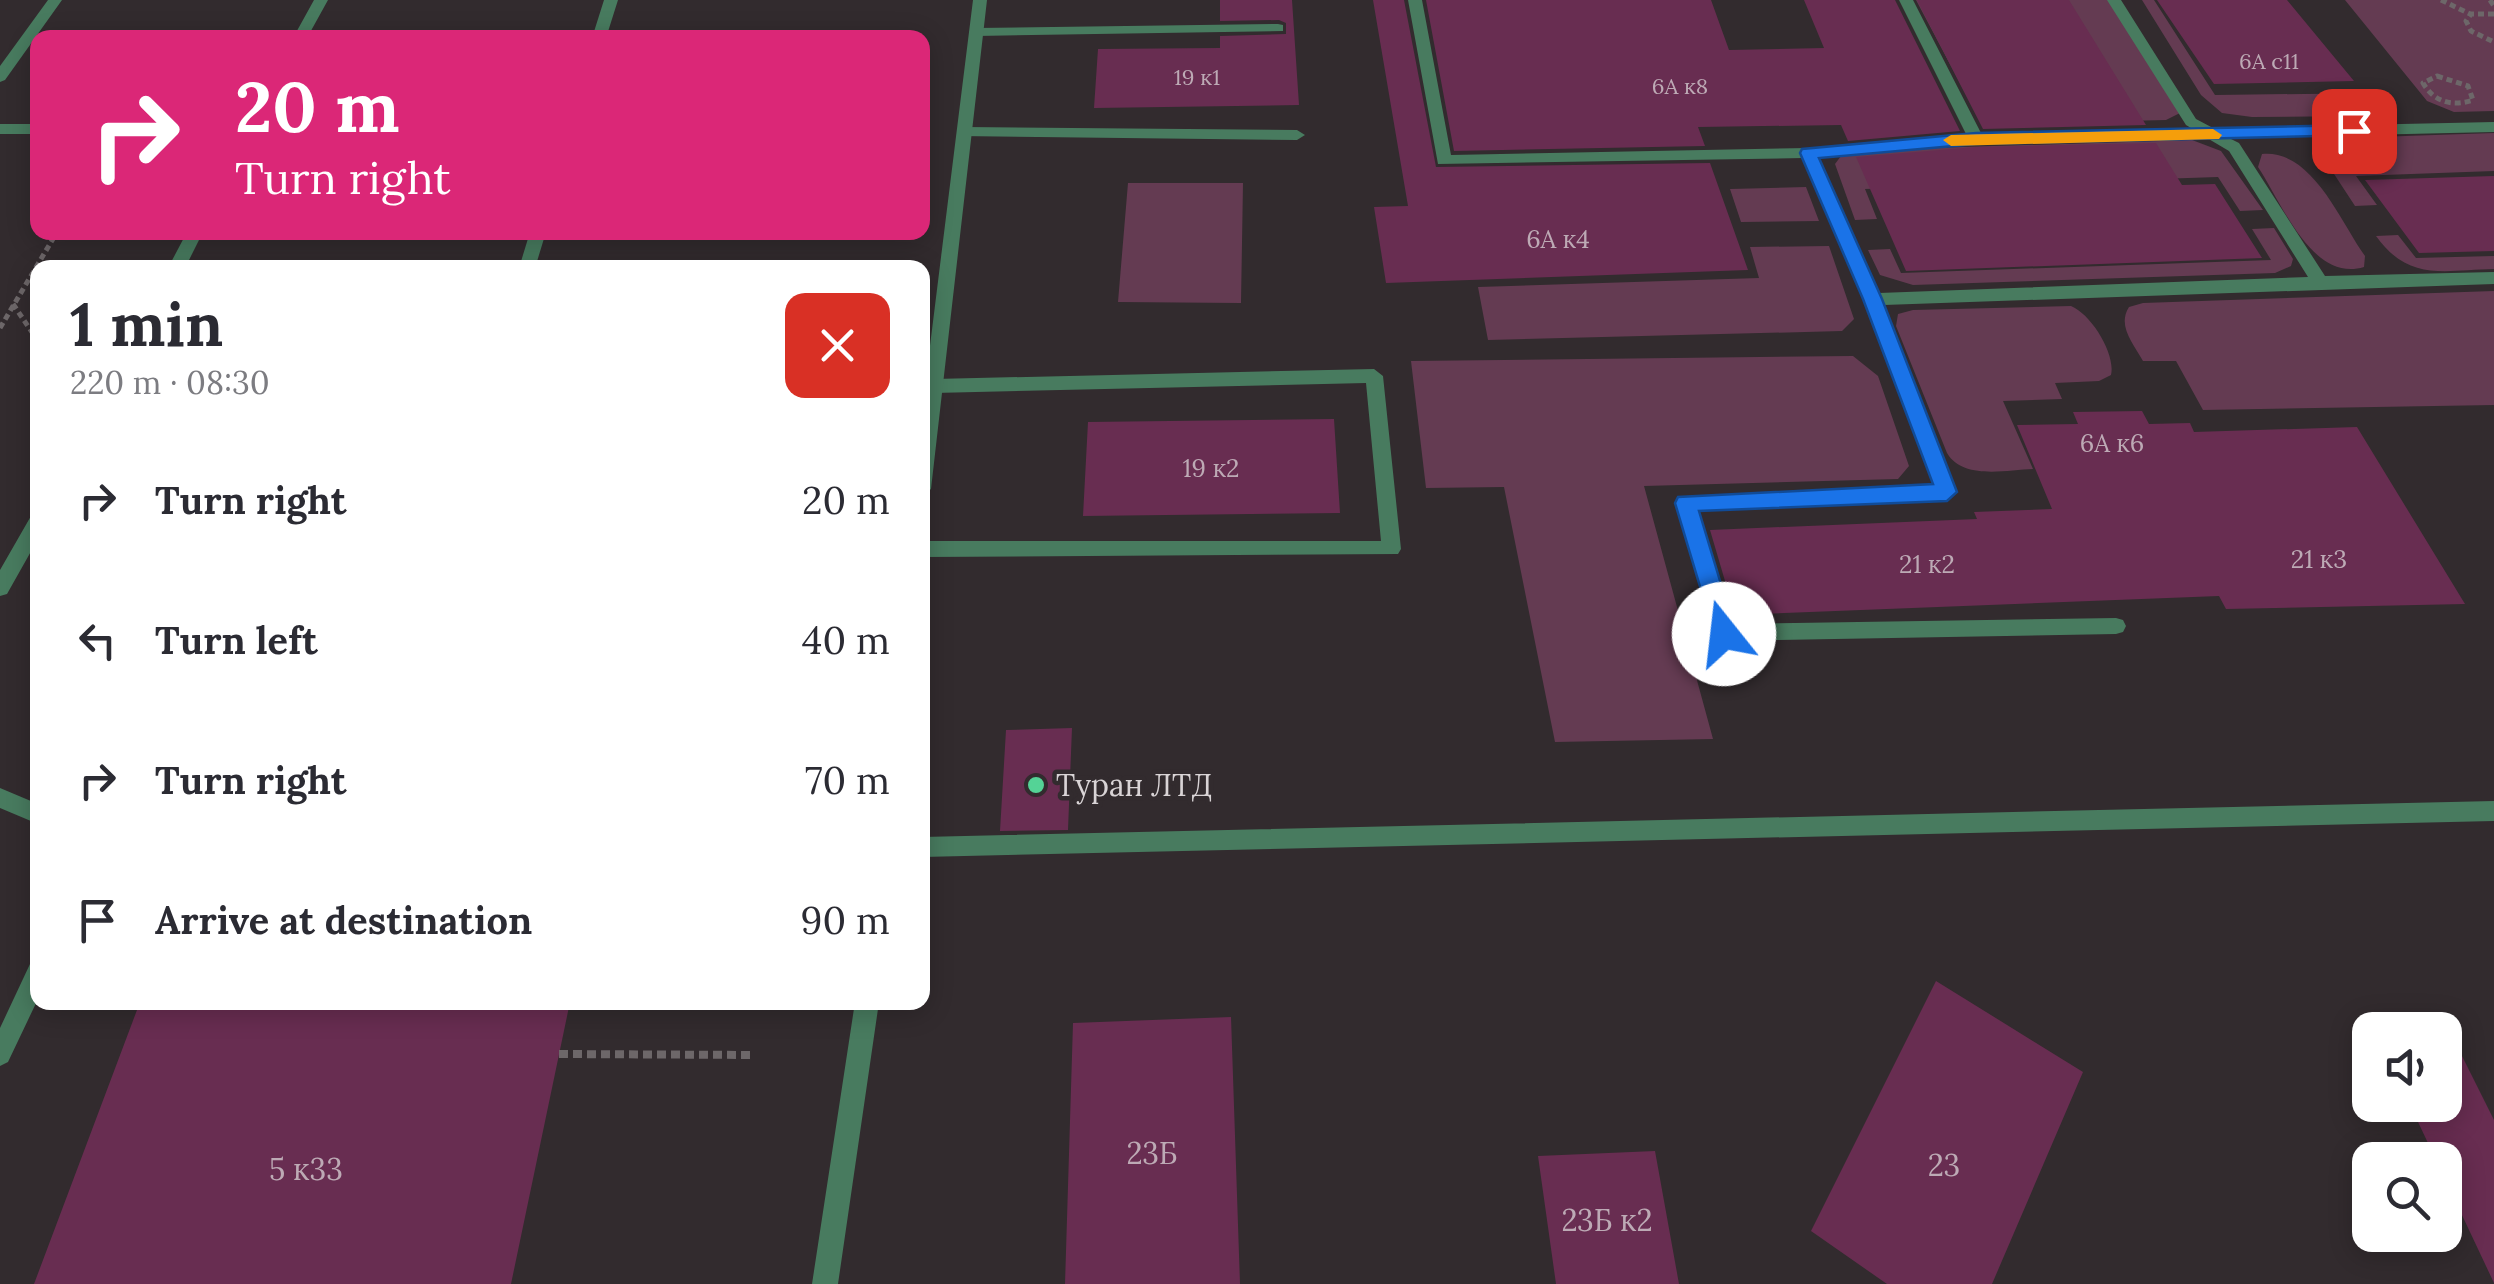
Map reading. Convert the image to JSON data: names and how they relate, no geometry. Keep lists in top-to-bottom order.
{
  "places": ["Туран ЛТД"],
  "house_numbers": [
    "6А с11",
    "19 к1",
    "6А к8",
    "6А к4",
    "6А к6",
    "19 к2",
    "21 к3",
    "21 к2",
    "23Б",
    "23",
    "5 к33",
    "23Б к2"
  ],
  "page": {
    "turn": ["20 m", "Turn right"],
    "heading": ["1 min", "220 m · 08:30"],
    "list": [
      {
        "name": "Turn right",
        "value": "20 m"
      },
      {
        "name": "Turn left",
        "value": "40 m"
      },
      {
        "name": "Turn right",
        "value": "70 m"
      },
      {
        "name": "Arrive at destination",
        "value": "90 m"
      }
    ]
  }
}
